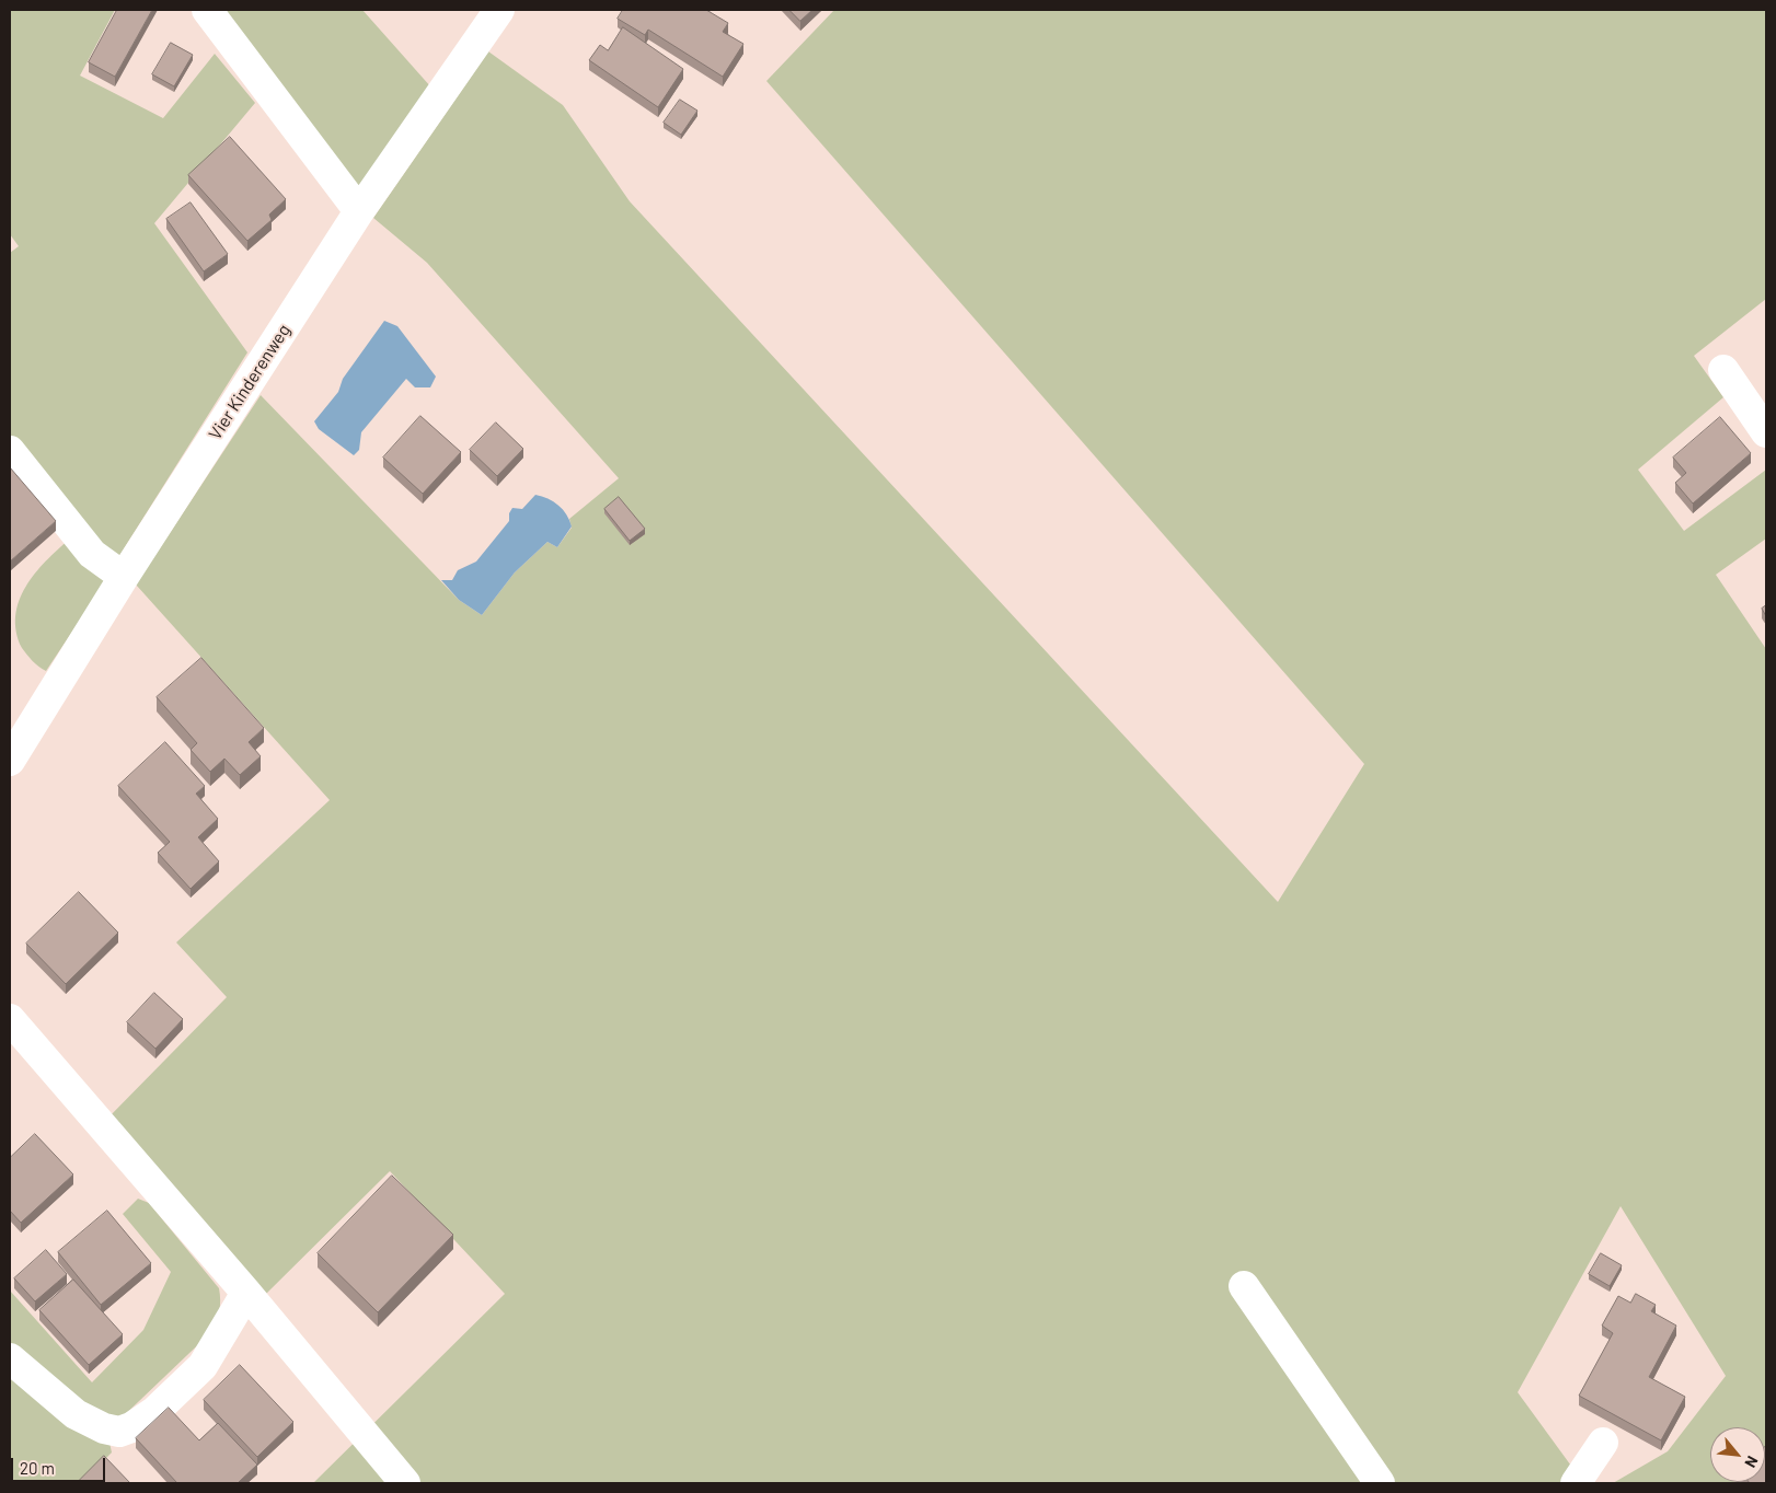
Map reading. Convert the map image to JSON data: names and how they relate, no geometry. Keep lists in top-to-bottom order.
{
  "streets": {
    "street": ["Vier Kinderenweg"]
  },
  "scale_bar": "20 m",
  "north": "bottom right"
}
